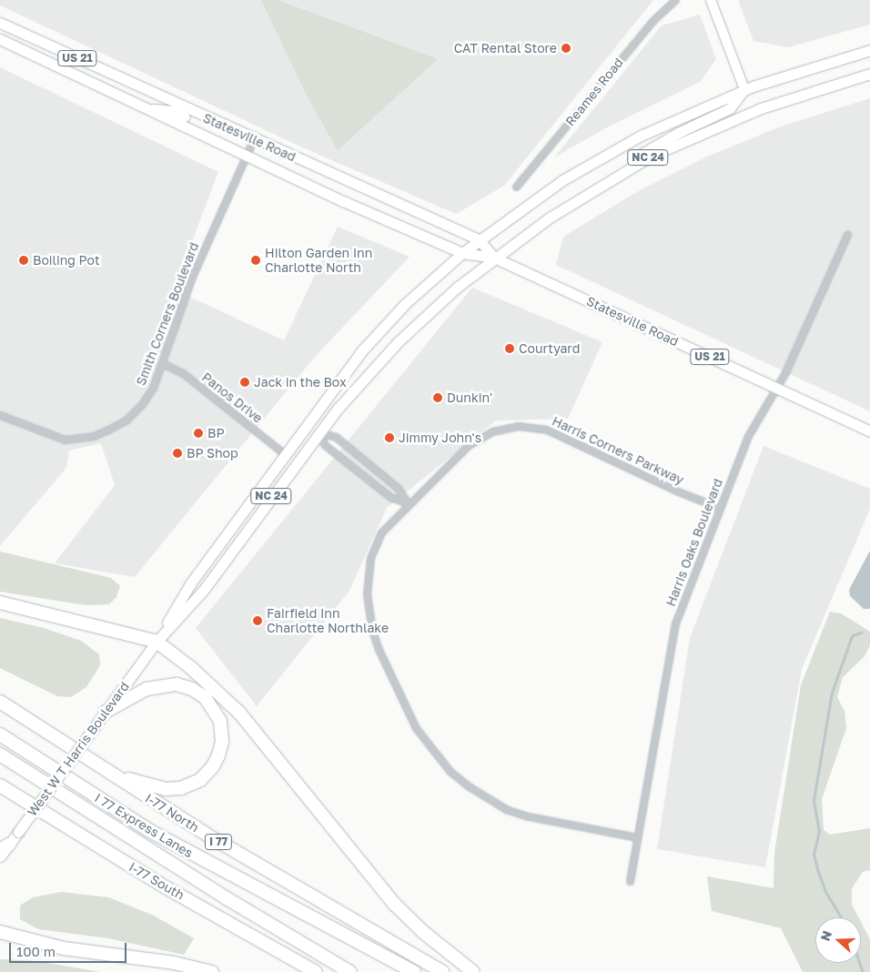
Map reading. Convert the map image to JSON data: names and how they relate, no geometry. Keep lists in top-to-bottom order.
{
  "streets": {
    "highway": [
      "I-77 North",
      "I 77 Express Lanes",
      "I 77",
      "I-77 South"
    ],
    "main road": [
      "US 21",
      "Statesville Road",
      "NC 24",
      "West W T Harris Boulevard"
    ],
    "street": [
      "Reames Road",
      "Smith Corners Boulevard",
      "Panos Drive",
      "Harris Corners Parkway",
      "Harris Oaks Boulevard"
    ]
  },
  "crossings": [
    ["Statesville Road", "Smith Corners Boulevard"],
    ["Statesville Road", "Harris Oaks Boulevard"],
    ["Statesville Road", "West W T Harris Boulevard"],
    ["Smith Corners Boulevard", "Panos Drive"],
    ["Panos Drive", "West W T Harris Boulevard"],
    ["Harris Corners Parkway", "Harris Oaks Boulevard"]
  ],
  "places": [
    "CAT Rental Store",
    "Boiling Pot",
    "Hilton Garden Inn Charlotte North",
    "Courtyard",
    "Jack in the Box",
    "Dunkin'",
    "BP",
    "Jimmy John's",
    "BP Shop",
    "Fairfield Inn Charlotte Northlake"
  ],
  "scale_bar": "100 m",
  "north": "left"
}
